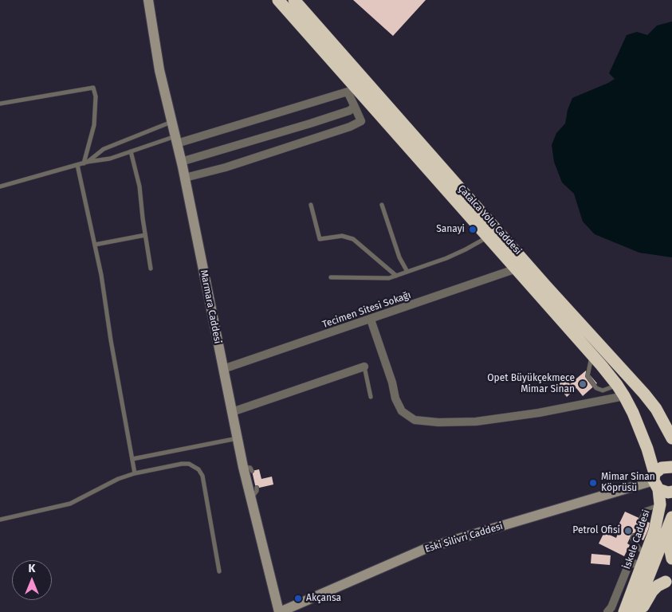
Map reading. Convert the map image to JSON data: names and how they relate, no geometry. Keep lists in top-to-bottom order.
{
  "streets": {
    "highway": ["Çatalca Yolu Caddesi", "İskele Caddesi"],
    "main road": ["Marmara Caddesi", "Eski Silivri Caddesi"],
    "street": ["Tecimen Sitesi Sokağı"]
  },
  "crossings": [
    ["Çatalca Yolu Caddesi", "Tecimen Sitesi Sokağı"],
    ["Çatalca Yolu Caddesi", "Eski Silivri Caddesi"],
    ["Çatalca Yolu Caddesi", "İskele Caddesi"],
    ["Marmara Caddesi", "Tecimen Sitesi Sokağı"],
    ["Marmara Caddesi", "Eski Silivri Caddesi"],
    ["Eski Silivri Caddesi", "İskele Caddesi"]
  ],
  "places": [
    "Sanayi",
    "Opet Büyükçekmece Mimar Sinan",
    "Mimar Sinan Köprüsü",
    "Petrol Ofisi",
    "Akçansa"
  ],
  "north": "top"
}
